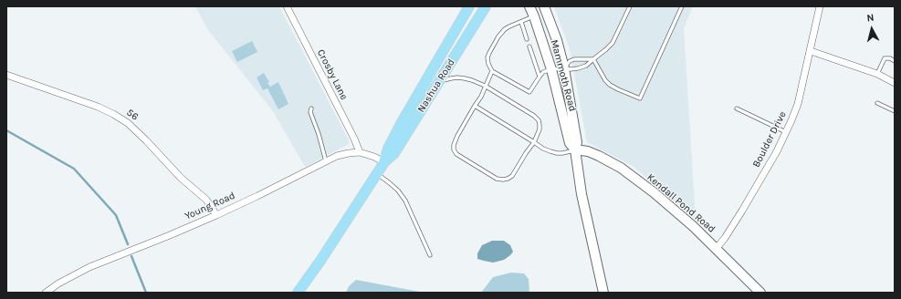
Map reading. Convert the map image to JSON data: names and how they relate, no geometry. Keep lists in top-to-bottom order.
{
  "streets": {
    "main road": ["Mammoth Road", "Nashua Road", "Kendall Pond Road"],
    "street": [
      "Crosby Lane",
      "56",
      "Boulder Drive",
      "Young Road"
    ]
  },
  "crossings": [
    ["Crosby Lane", "Young Road"],
    ["Mammoth Road", "Kendall Pond Road"],
    ["Nashua Road", "Young Road"],
    ["56", "Young Road"],
    ["Boulder Drive", "Kendall Pond Road"]
  ],
  "north": "top"
}
